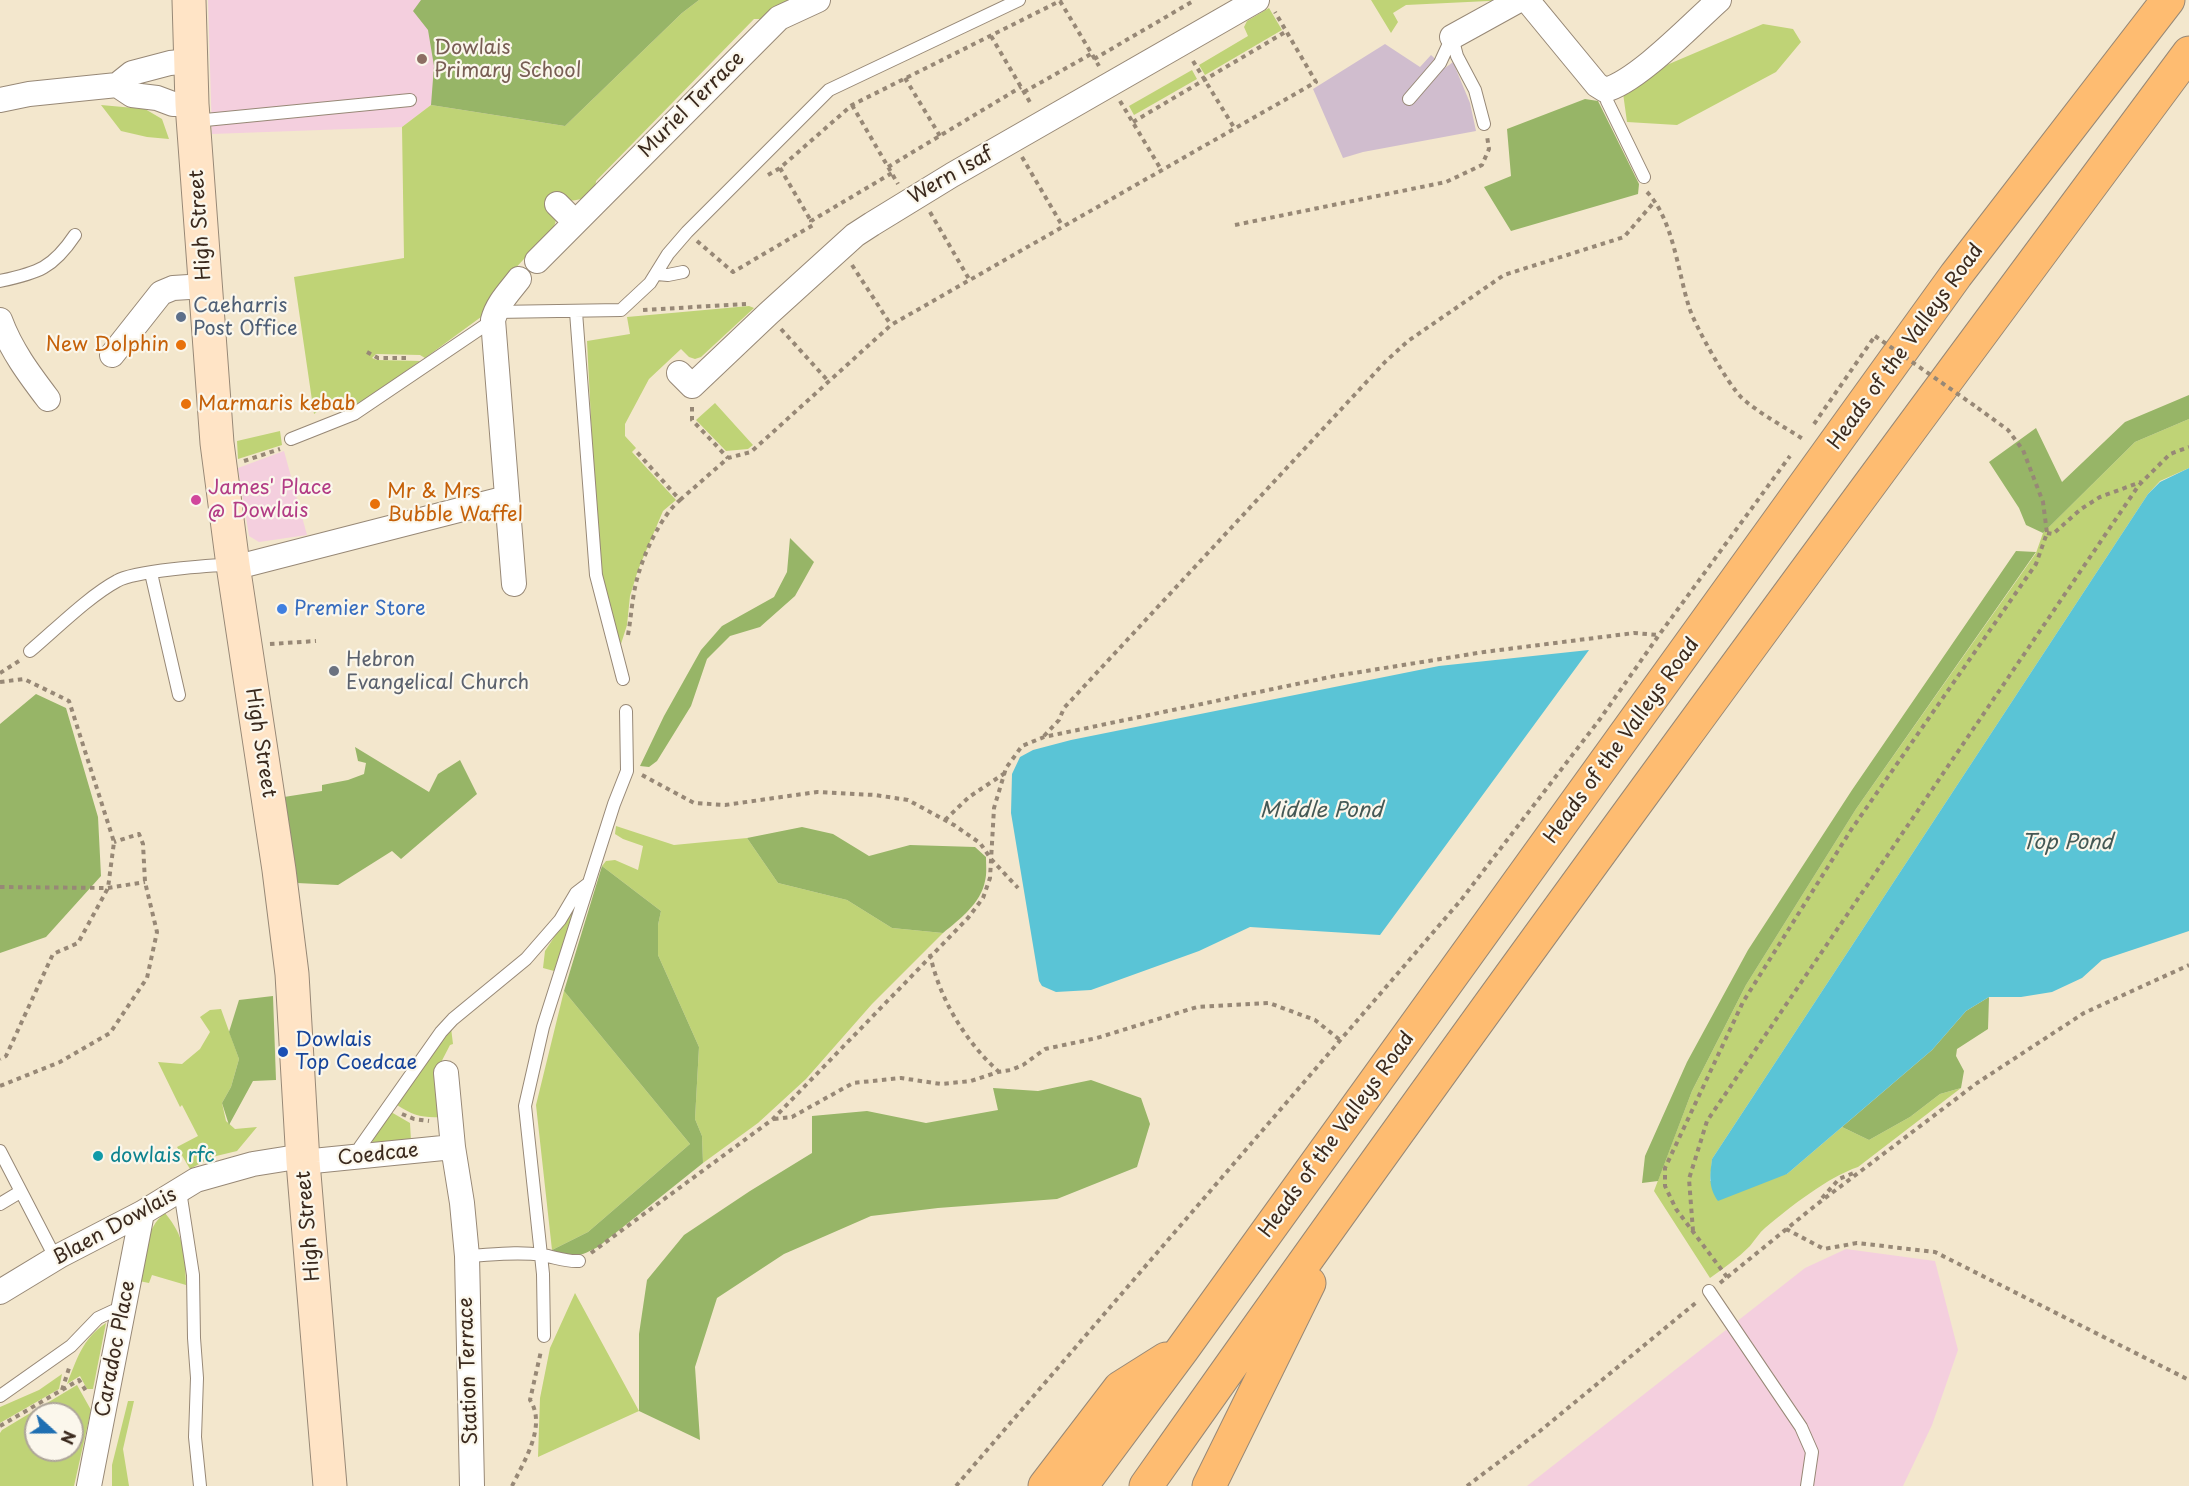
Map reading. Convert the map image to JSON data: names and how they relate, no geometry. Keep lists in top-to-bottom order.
{
  "streets": {
    "highway": ["Heads of the Valleys Road"],
    "street": [
      "Muriel Terrace",
      "Wern Isaf",
      "High Street",
      "Coedcae",
      "Blaen Dowlais",
      "Caradoc Place",
      "Station Terrace"
    ]
  },
  "crossings": [
    ["High Street", "Coedcae"],
    ["High Street", "Blaen Dowlais"],
    ["Coedcae", "Blaen Dowlais"],
    ["Coedcae", "Station Terrace"],
    ["Blaen Dowlais", "Caradoc Place"]
  ],
  "water": ["Middle Pond", "Top Pond"],
  "places": [
    "Dowlais Primary School",
    "Caeharris Post Office",
    "New Dolphin",
    "Marmaris kebab",
    "James' Place @ Dowlais",
    "Mr & Mrs Bubble Waffel",
    "Premier Store",
    "Hebron Evangelical Church",
    "Dowlais Top Coedcae",
    "dowlais rfc"
  ],
  "north": "right"
}
